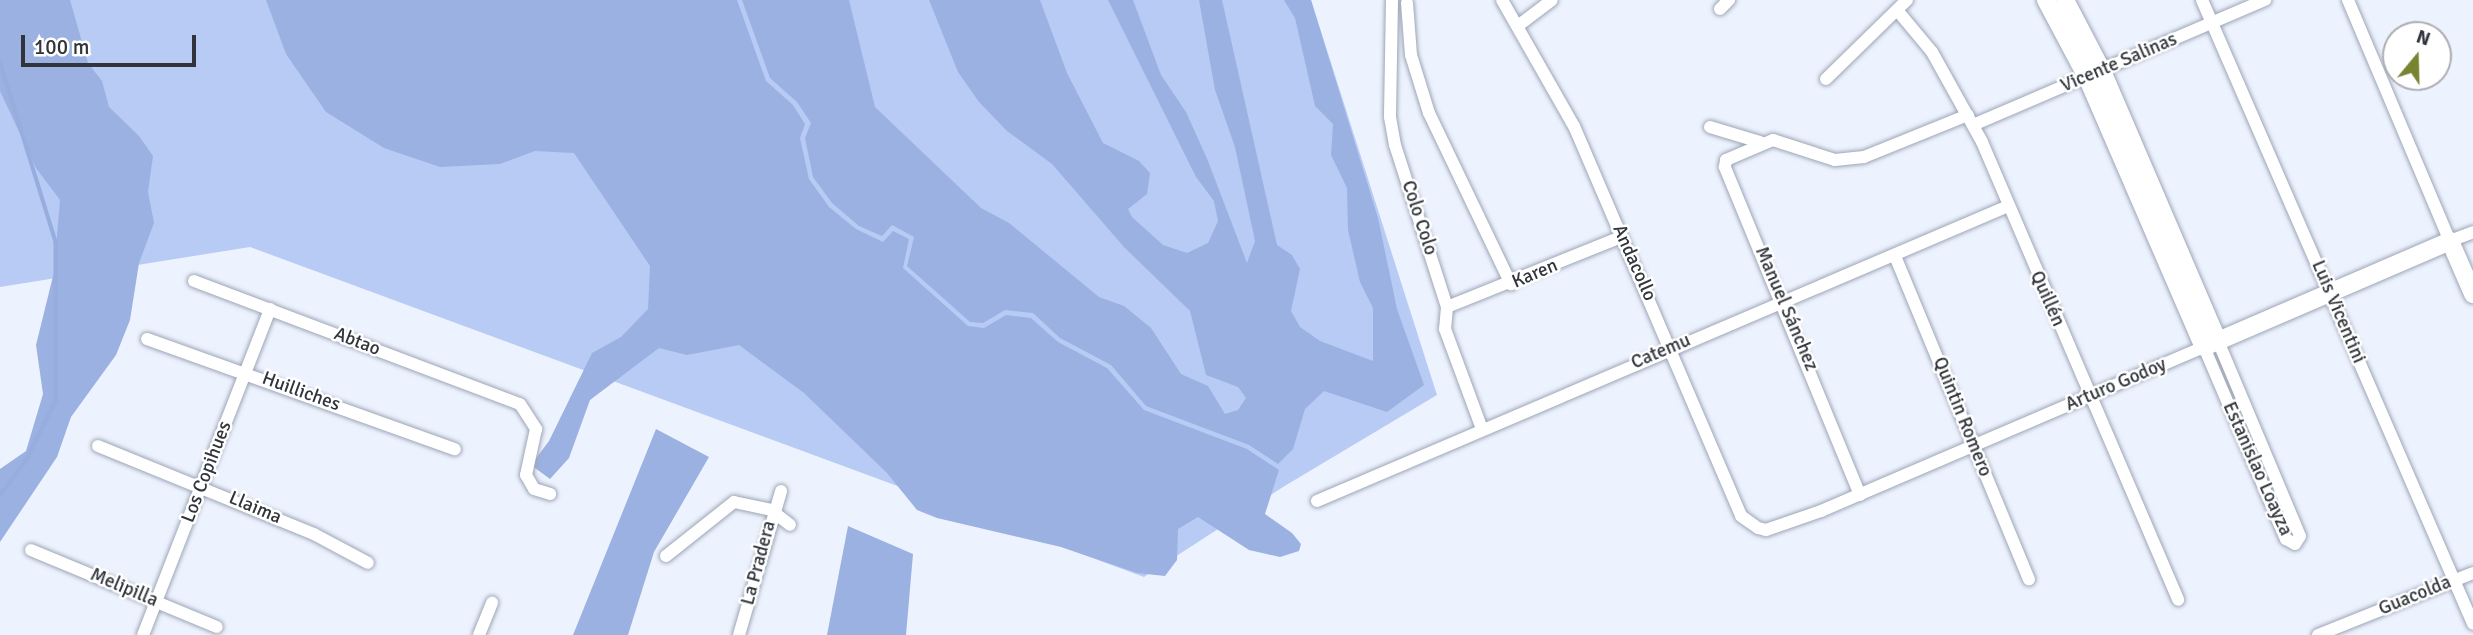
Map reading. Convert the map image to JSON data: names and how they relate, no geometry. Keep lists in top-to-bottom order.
{
  "streets": {
    "street": [
      "Vicente Salinas",
      "Colo Colo",
      "Andacollo",
      "Karen",
      "Quillén",
      "Manuel Sánchez",
      "Luis Vicentini",
      "Abtao",
      "Catemu",
      "Arturo Godoy",
      "Huilliches",
      "Quintin Romero",
      "Estanislao Loayza",
      "Los Copihues",
      "Llaima",
      "La Pradera",
      "Melipilla",
      "Guacolda"
    ]
  },
  "crossings": [
    ["Vicente Salinas", "Quillén"],
    ["Vicente Salinas", "Manuel Sánchez"],
    ["Vicente Salinas", "Luis Vicentini"],
    ["Vicente Salinas", "Estanislao Loayza"],
    ["Colo Colo", "Karen"],
    ["Colo Colo", "Catemu"],
    ["Andacollo", "Karen"],
    ["Andacollo", "Catemu"],
    ["Andacollo", "Arturo Godoy"],
    ["Quillén", "Catemu"],
    ["Quillén", "Arturo Godoy"],
    ["Manuel Sánchez", "Catemu"],
    ["Manuel Sánchez", "Arturo Godoy"],
    ["Luis Vicentini", "Arturo Godoy"],
    ["Luis Vicentini", "Guacolda"],
    ["Abtao", "Los Copihues"],
    ["Catemu", "Quintin Romero"],
    ["Arturo Godoy", "Quintin Romero"],
    ["Arturo Godoy", "Estanislao Loayza"],
    ["Huilliches", "Los Copihues"],
    ["Los Copihues", "Llaima"],
    ["Los Copihues", "Melipilla"]
  ],
  "scale_bar": "100 m",
  "north": "top"
}
